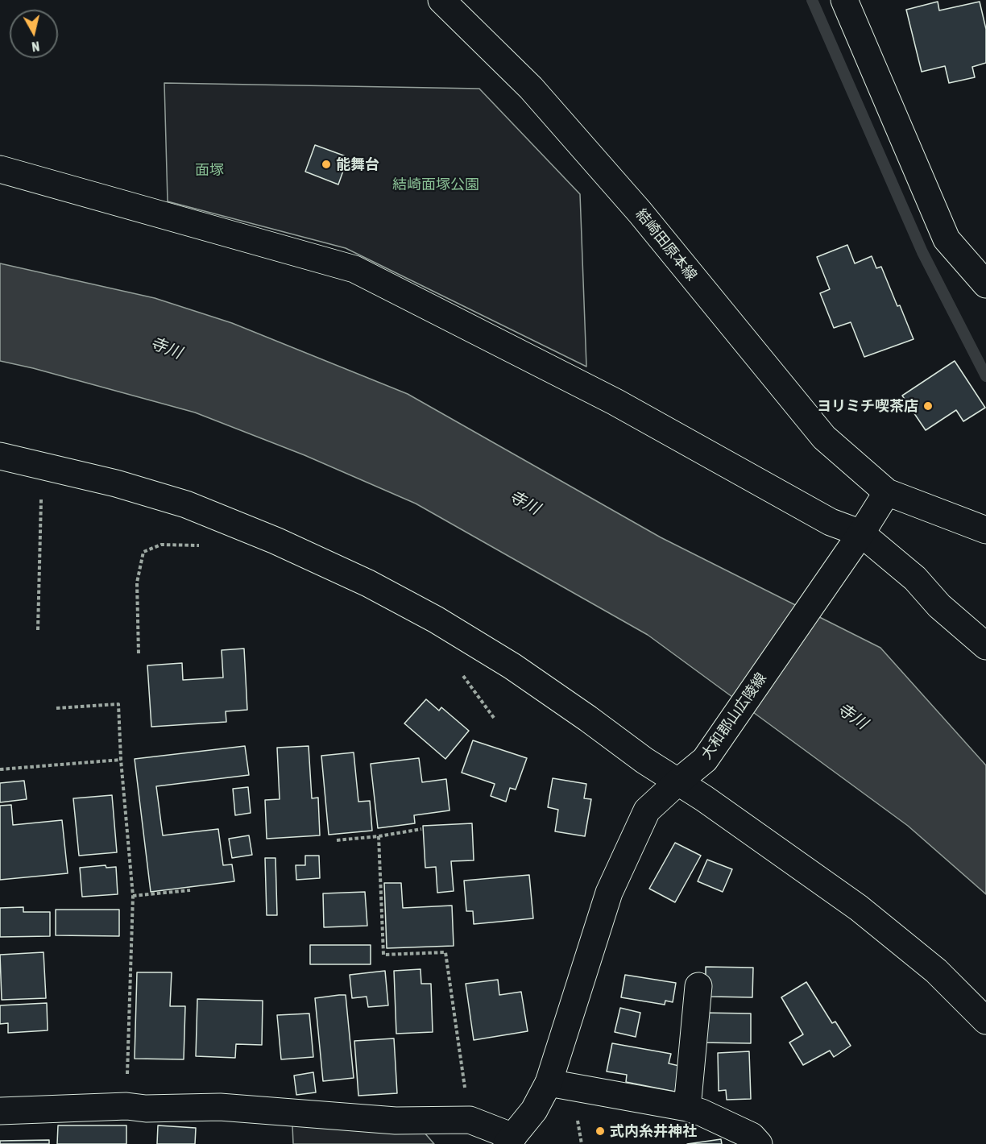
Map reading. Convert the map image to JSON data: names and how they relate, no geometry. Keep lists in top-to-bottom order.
{
  "streets": {
    "street": ["結崎田原本線", "大和郡山広陵線"]
  },
  "crossings": [
    ["結崎田原本線", "大和郡山広陵線"]
  ],
  "water": ["寺川"],
  "parks": ["面塚", "結崎面塚公園"],
  "places": ["能舞台", "ヨリミチ喫茶店", "式内糸井神社"],
  "north": "bottom"
}
